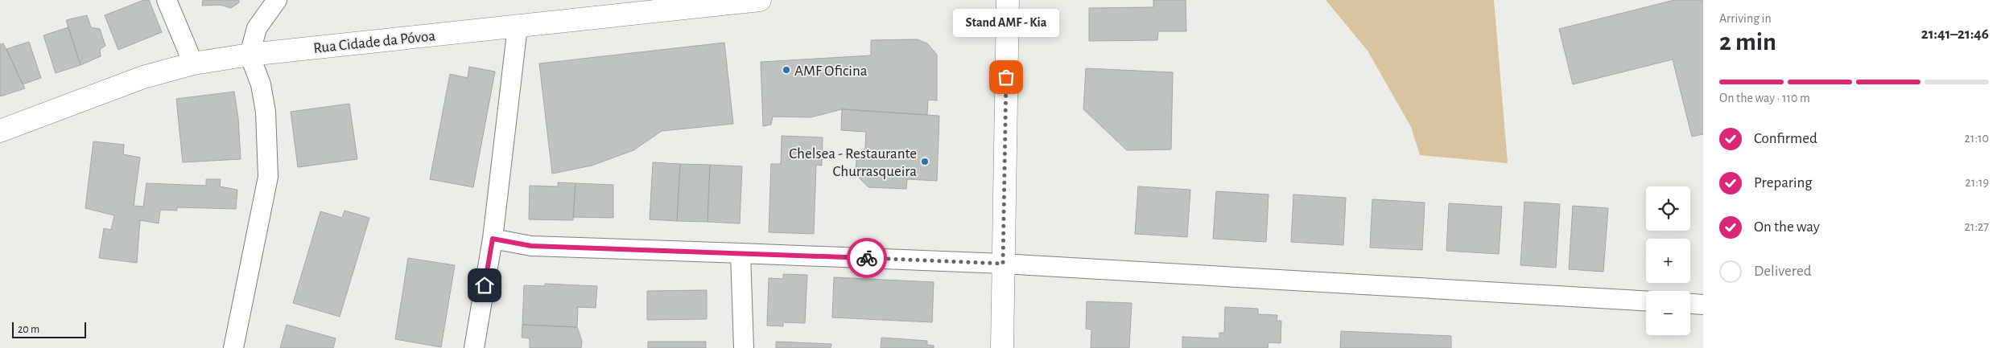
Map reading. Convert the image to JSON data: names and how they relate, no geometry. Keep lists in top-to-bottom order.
{
  "streets": {
    "street": ["Rua Cidade da Póvoa"]
  },
  "places": ["AMF Oficina", "Stand AMF - Kia", "Chelsea - Restaurante Churrasqueira"],
  "scale_bar": "20 m",
  "page": {
    "heading": ["2 min", "Arriving in", "21:41–21:46"],
    "bubble": "Stand AMF - Kia",
    "bar": "On the way · 110 m",
    "list": [
      ["Confirmed", "21:10"],
      ["Preparing", "21:19"],
      ["On the way", "21:27"],
      "Delivered"
    ],
    "map_buttons": ["+", "−"],
    "scale": "20 m"
  }
}
